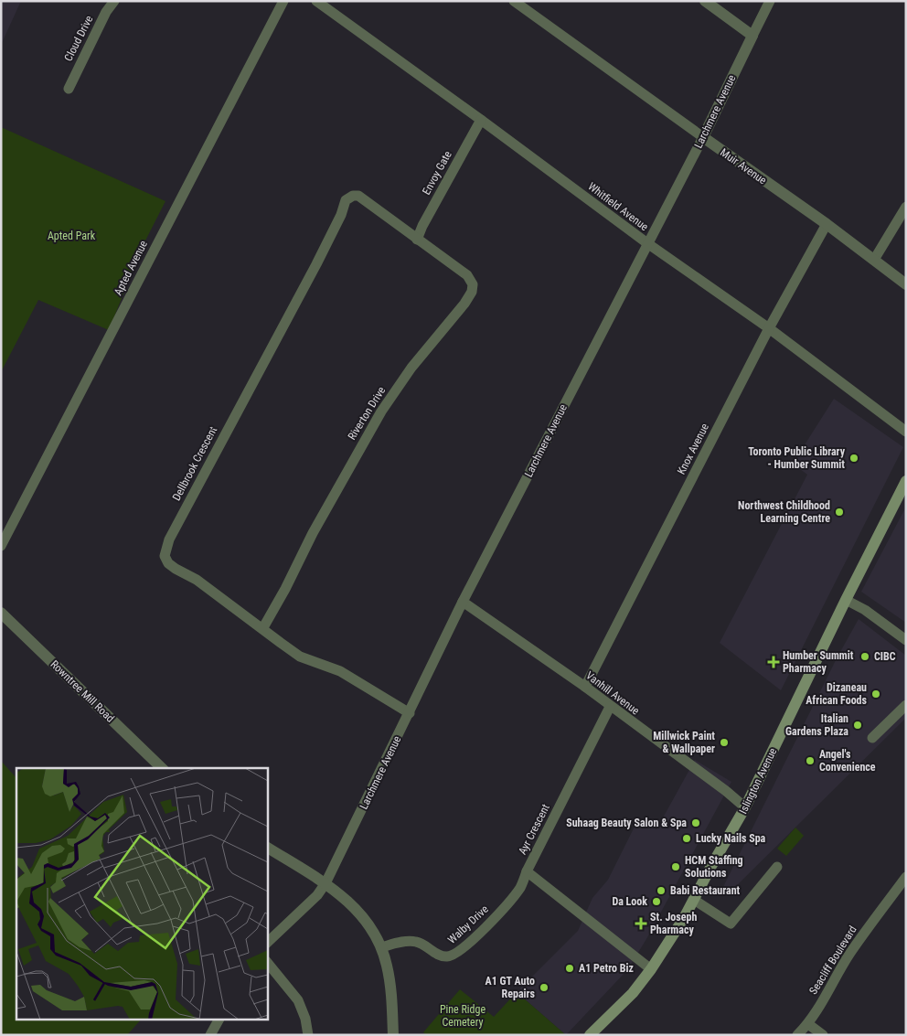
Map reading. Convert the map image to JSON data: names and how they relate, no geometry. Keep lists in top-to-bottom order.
{
  "streets": {
    "main road": ["Islington Avenue"],
    "street": [
      "Cloud Drive",
      "Larchmere Avenue",
      "Muir Avenue",
      "Envoy Gate",
      "Whitfield Avenue",
      "Apted Avenue",
      "Riverton Drive",
      "Knox Avenue",
      "Dellbrook Crescent",
      "Rowntree Mill Road",
      "Vanhill Avenue",
      "Ayr Crescent",
      "Walby Drive",
      "Seacliff Boulevard"
    ]
  },
  "crossings": [
    ["Larchmere Avenue", "Muir Avenue"],
    ["Larchmere Avenue", "Whitfield Avenue"],
    ["Larchmere Avenue", "Dellbrook Crescent"],
    ["Larchmere Avenue", "Vanhill Avenue"],
    ["Muir Avenue", "Knox Avenue"],
    ["Envoy Gate", "Whitfield Avenue"],
    ["Envoy Gate", "Riverton Drive"],
    ["Envoy Gate", "Dellbrook Crescent"],
    ["Whitfield Avenue", "Knox Avenue"],
    ["Riverton Drive", "Dellbrook Crescent"],
    ["Knox Avenue", "Vanhill Avenue"],
    ["Vanhill Avenue", "Islington Avenue"],
    ["Vanhill Avenue", "Ayr Crescent"],
    ["Islington Avenue", "Ayr Crescent"],
    ["Ayr Crescent", "Walby Drive"]
  ],
  "parks": ["Apted Park", "Pine Ridge Cemetery"],
  "places": {
    "other": [
      "Toronto Public Library - Humber Summit",
      "Northwest Childhood Learning Centre",
      "CIBC",
      "Dizaneau African Foods",
      "Italian Gardens Plaza",
      "Millwick Paint & Wallpaper",
      "Angel's Convenience",
      "Suhaag Beauty Salon & Spa",
      "Lucky Nails Spa",
      "HCM Staffing Solutions",
      "Babi Restaurant",
      "Da Look",
      "A1 Petro Biz",
      "A1 GT Auto Repairs"
    ],
    "health": ["Humber Summit Pharmacy", "St. Joseph Pharmacy"]
  }
}
